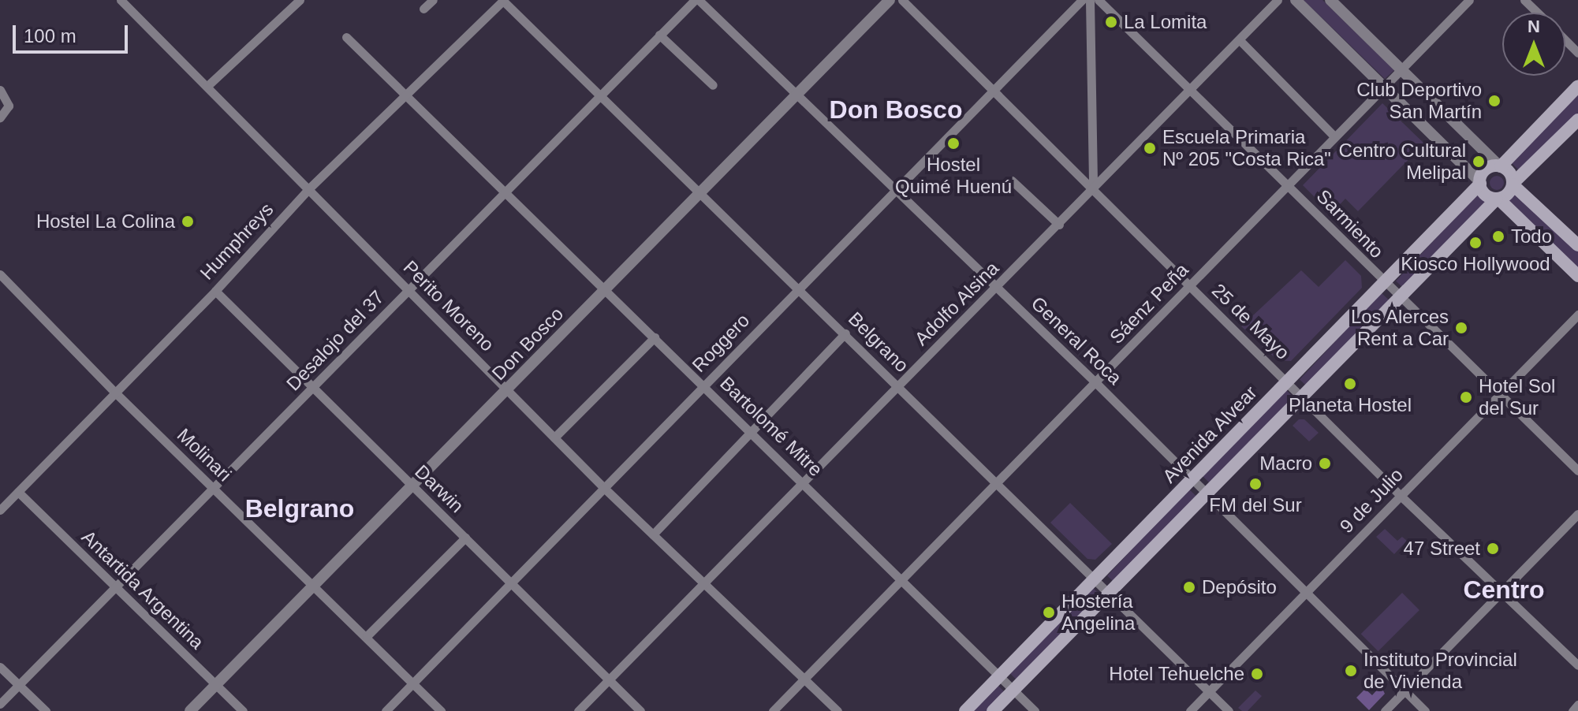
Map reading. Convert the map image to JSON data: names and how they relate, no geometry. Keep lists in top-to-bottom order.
{
  "streets": {
    "main road": ["Avenida Alvear"],
    "street": [
      "Sarmiento",
      "Humphreys",
      "Adolfo Alsina",
      "Sáenz Peña",
      "Perito Moreno",
      "25 de Mayo",
      "Desalojo del 37",
      "General Roca",
      "Belgrano",
      "Roggero",
      "Don Bosco",
      "Bartolomé Mitre",
      "Molinari",
      "Darwin",
      "9 de Julio",
      "Antartida Argentina"
    ]
  },
  "crossings": [
    ["Sarmiento", "Adolfo Alsina"],
    ["Sarmiento", "Sáenz Peña"],
    ["Sarmiento", "Roggero"],
    ["Sarmiento", "Avenida Alvear"],
    ["Sarmiento", "9 de Julio"],
    ["Humphreys", "Perito Moreno"],
    ["Humphreys", "Belgrano"],
    ["Humphreys", "Bartolomé Mitre"],
    ["Humphreys", "Molinari"],
    ["Humphreys", "Darwin"],
    ["Humphreys", "Antartida Argentina"],
    ["Adolfo Alsina", "Perito Moreno"],
    ["Adolfo Alsina", "25 de Mayo"],
    ["Adolfo Alsina", "General Roca"],
    ["Adolfo Alsina", "Belgrano"],
    ["Adolfo Alsina", "Bartolomé Mitre"],
    ["Adolfo Alsina", "Darwin"],
    ["Sáenz Peña", "Perito Moreno"],
    ["Sáenz Peña", "25 de Mayo"],
    ["Sáenz Peña", "General Roca"],
    ["Sáenz Peña", "Belgrano"],
    ["Sáenz Peña", "Bartolomé Mitre"],
    ["Perito Moreno", "Desalojo del 37"],
    ["Perito Moreno", "Roggero"],
    ["Perito Moreno", "Don Bosco"],
    ["25 de Mayo", "Roggero"],
    ["25 de Mayo", "Avenida Alvear"],
    ["25 de Mayo", "9 de Julio"],
    ["Desalojo del 37", "General Roca"],
    ["Desalojo del 37", "Belgrano"],
    ["Desalojo del 37", "Bartolomé Mitre"],
    ["Desalojo del 37", "Molinari"],
    ["Desalojo del 37", "Darwin"],
    ["Desalojo del 37", "Antartida Argentina"],
    ["General Roca", "Roggero"],
    ["General Roca", "Don Bosco"],
    ["General Roca", "Avenida Alvear"],
    ["General Roca", "9 de Julio"],
    ["Belgrano", "Roggero"],
    ["Belgrano", "Don Bosco"],
    ["Belgrano", "Avenida Alvear"],
    ["Belgrano", "9 de Julio"],
    ["Roggero", "Bartolomé Mitre"],
    ["Roggero", "Molinari"],
    ["Roggero", "Darwin"],
    ["Don Bosco", "Bartolomé Mitre"],
    ["Don Bosco", "Molinari"],
    ["Don Bosco", "Darwin"],
    ["Don Bosco", "Antartida Argentina"],
    ["Bartolomé Mitre", "Avenida Alvear"]
  ],
  "districts": ["Don Bosco", "Belgrano", "Centro"],
  "places": [
    "La Lomita",
    "Club Deportivo San Martín",
    "Hostel Quimé Huenú",
    "Escuela Primaria Nº 205 \"Costa Rica\"",
    "Centro Cultural Melipal",
    "Hostel La Colina",
    "Todo",
    "Kiosco Hollywood",
    "Los Alerces Rent a Car",
    "Planeta Hostel",
    "Hotel Sol del Sur",
    "Macro",
    "FM del Sur",
    "47 Street",
    "Depósito",
    "Hostería Angelina",
    "Instituto Provincial de Vivienda",
    "Hotel Tehuelche"
  ],
  "scale_bar": "100 m",
  "north": "top"
}
